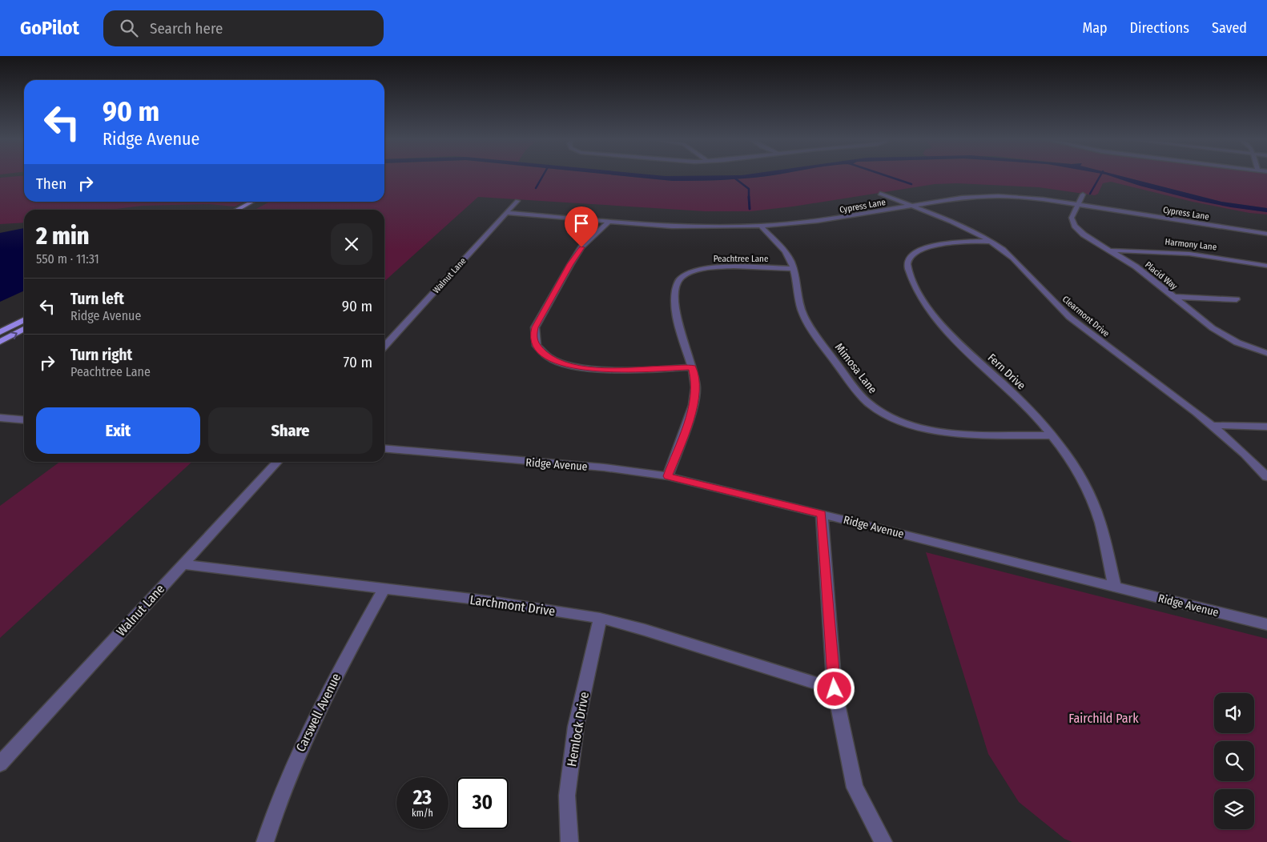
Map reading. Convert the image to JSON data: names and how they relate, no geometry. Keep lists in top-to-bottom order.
{
  "streets": {
    "street": [
      "Cypress Lane",
      "Harmony Lane",
      "Peachtree Lane",
      "Walnut Lane",
      "Placid Way",
      "Clearmont Drive",
      "Mimosa Lane",
      "Fern Drive",
      "Ridge Avenue",
      "Larchmont Drive",
      "Carswell Avenue",
      "Hemlock Drive"
    ]
  },
  "crossings": [
    ["Cypress Lane", "Walnut Lane"],
    ["Cypress Lane", "Placid Way"],
    ["Cypress Lane", "Clearmont Drive"],
    ["Cypress Lane", "Mimosa Lane"],
    ["Harmony Lane", "Placid Way"],
    ["Peachtree Lane", "Mimosa Lane"],
    ["Peachtree Lane", "Ridge Avenue"],
    ["Walnut Lane", "Larchmont Drive"],
    ["Clearmont Drive", "Fern Drive"],
    ["Mimosa Lane", "Fern Drive"],
    ["Fern Drive", "Ridge Avenue"],
    ["Larchmont Drive", "Carswell Avenue"],
    ["Larchmont Drive", "Hemlock Drive"]
  ],
  "parks": ["Fairchild Park"],
  "page": {
    "header": "GoPilot",
    "search": "Search here",
    "nav": ["Map", "Directions", "Saved"],
    "turn": ["90 m", "Ridge Avenue"],
    "then": "Then",
    "heading": ["2 min", "550 m · 11:31"],
    "list": [
      {
        "name": "Turn left",
        "note": "Ridge Avenue",
        "value": "90 m"
      },
      {
        "name": "Turn right",
        "note": "Peachtree Lane",
        "value": "70 m"
      }
    ],
    "buttons": ["Exit", "Share"],
    "speed": "23 km/h",
    "limit": "30"
  }
}
